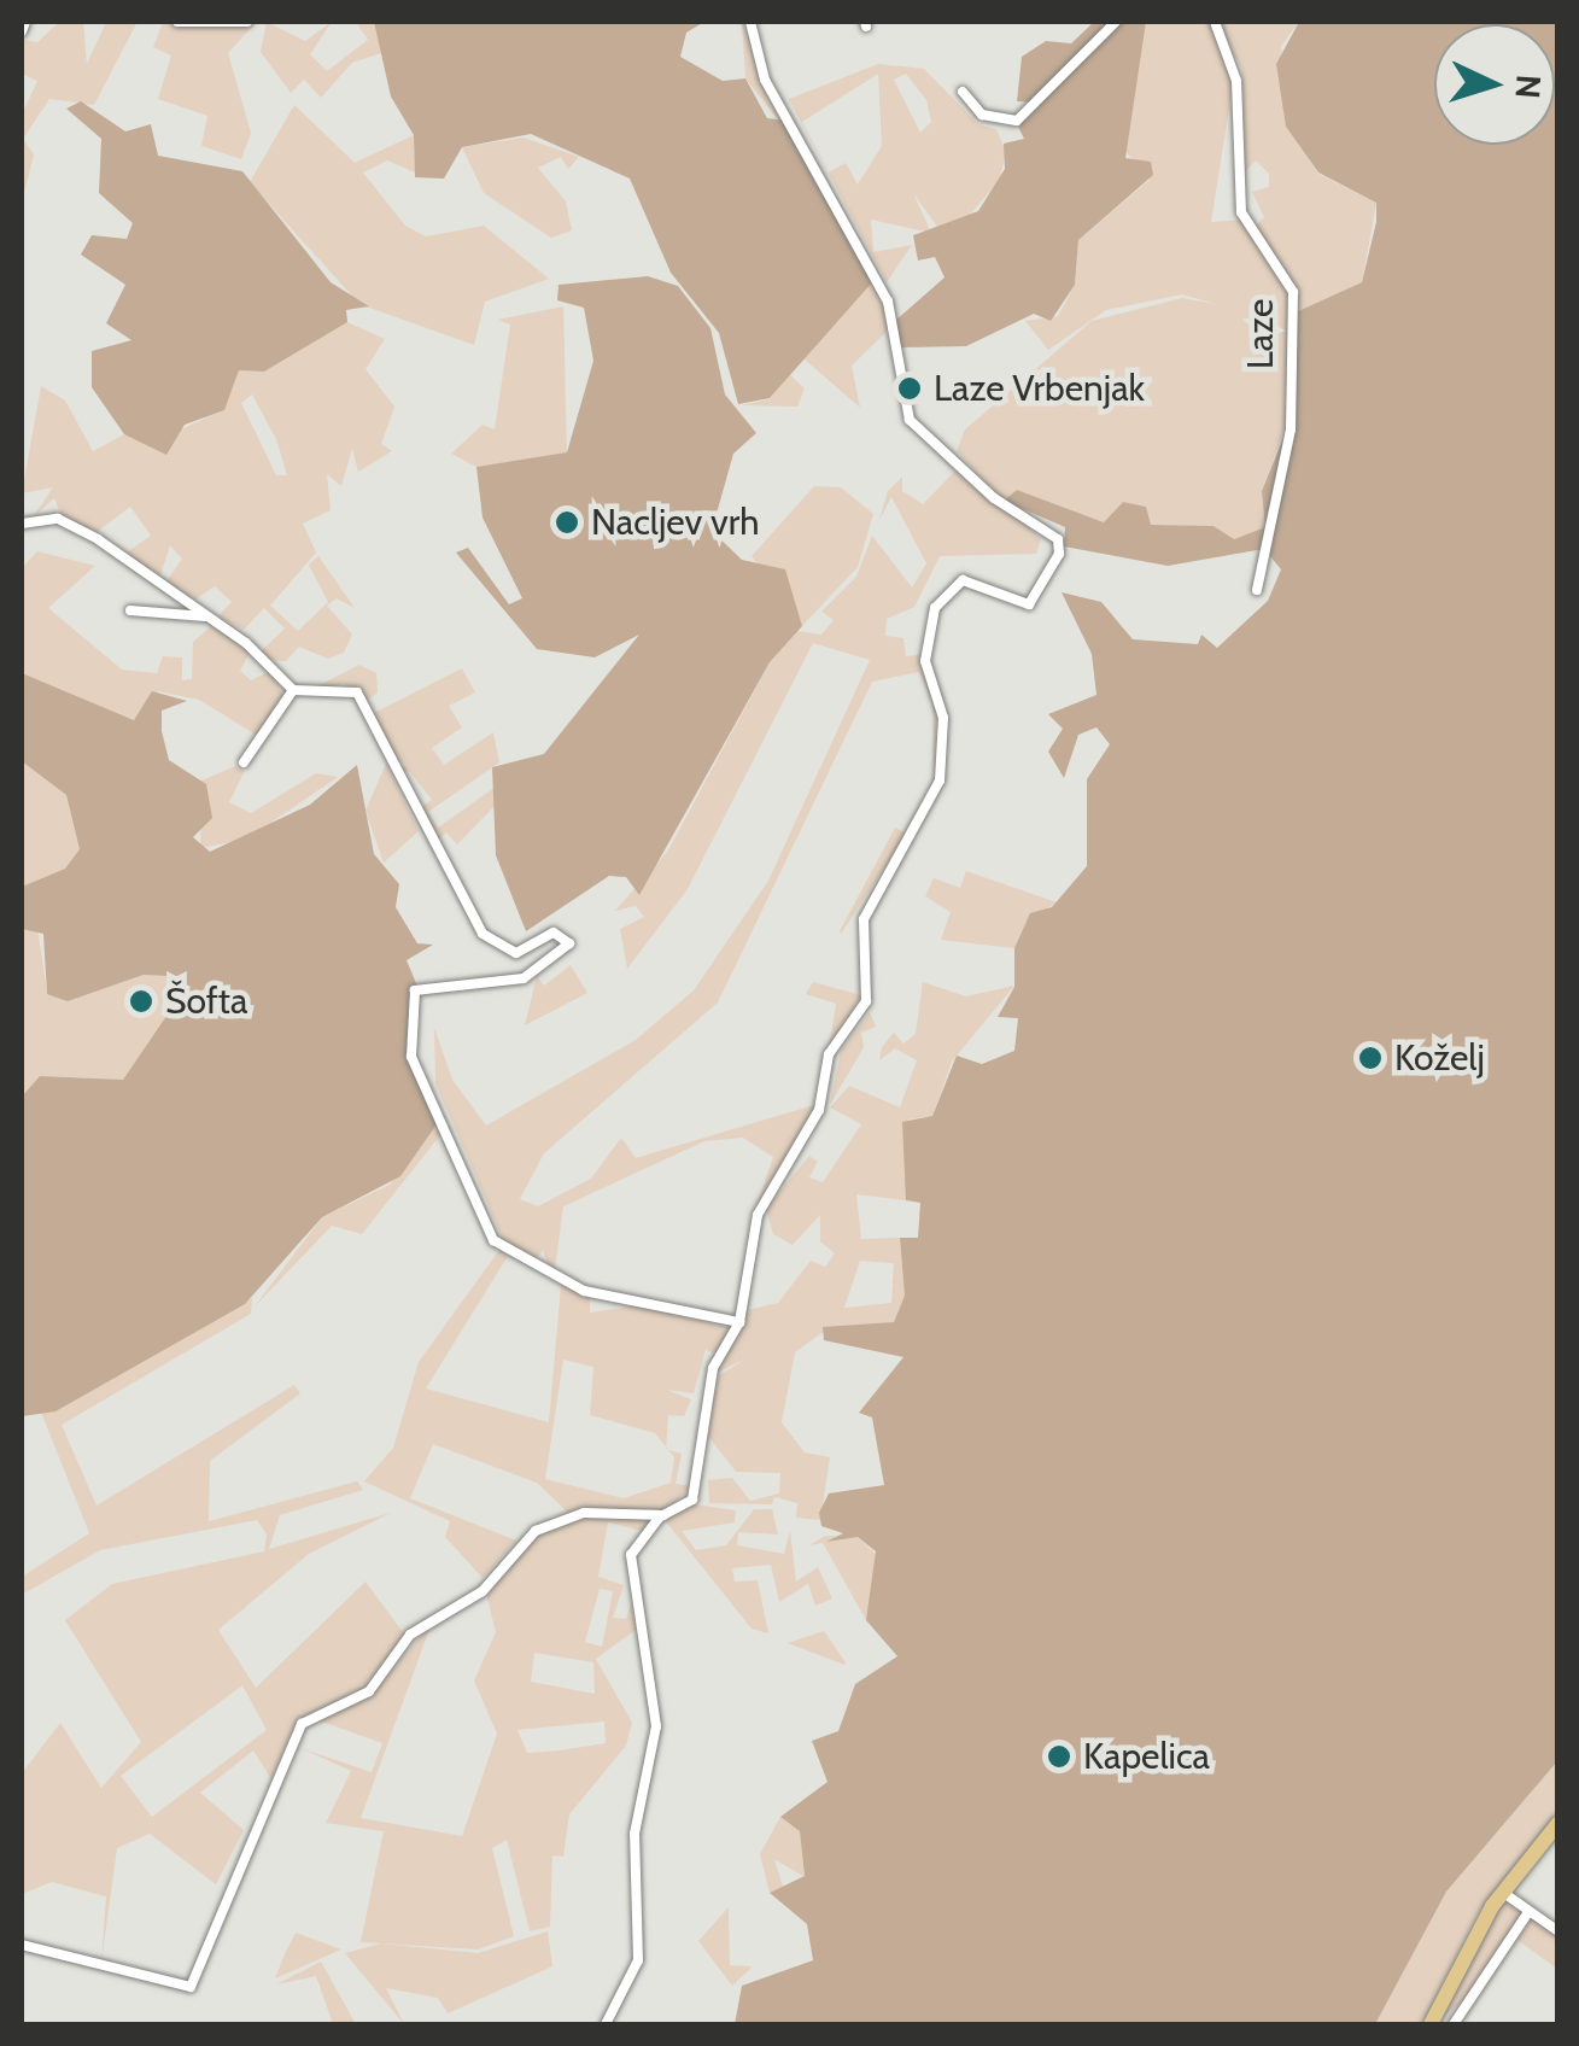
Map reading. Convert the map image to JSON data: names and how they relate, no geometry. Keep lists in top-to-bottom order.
{
  "streets": {
    "street": ["Laze"]
  },
  "places": [
    "Laze Vrbenjak",
    "Nacljev vrh",
    "Šofta",
    "Koželj",
    "Kapelica"
  ],
  "north": "right"
}
